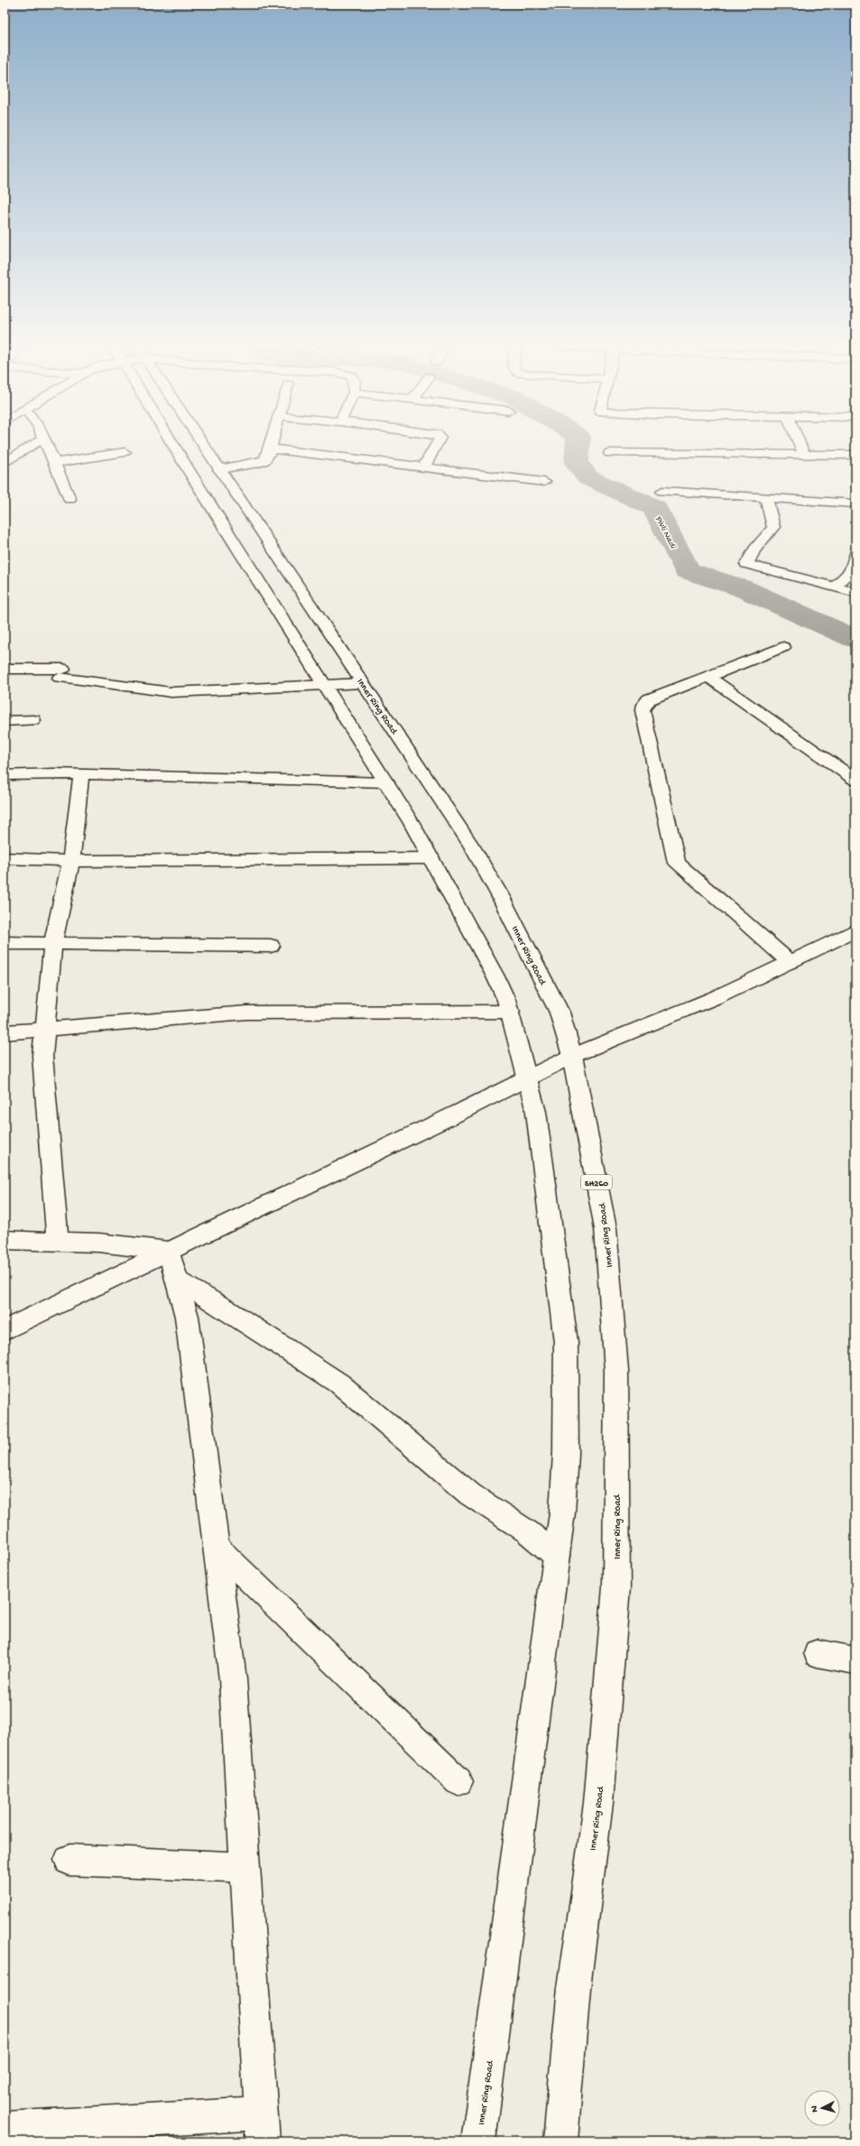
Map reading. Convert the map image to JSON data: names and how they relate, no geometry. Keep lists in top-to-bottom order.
{
  "streets": {
    "main road": ["Inner Ring Road", "SH260"]
  },
  "water": ["Pivli Nadi"],
  "north": "left"
}
